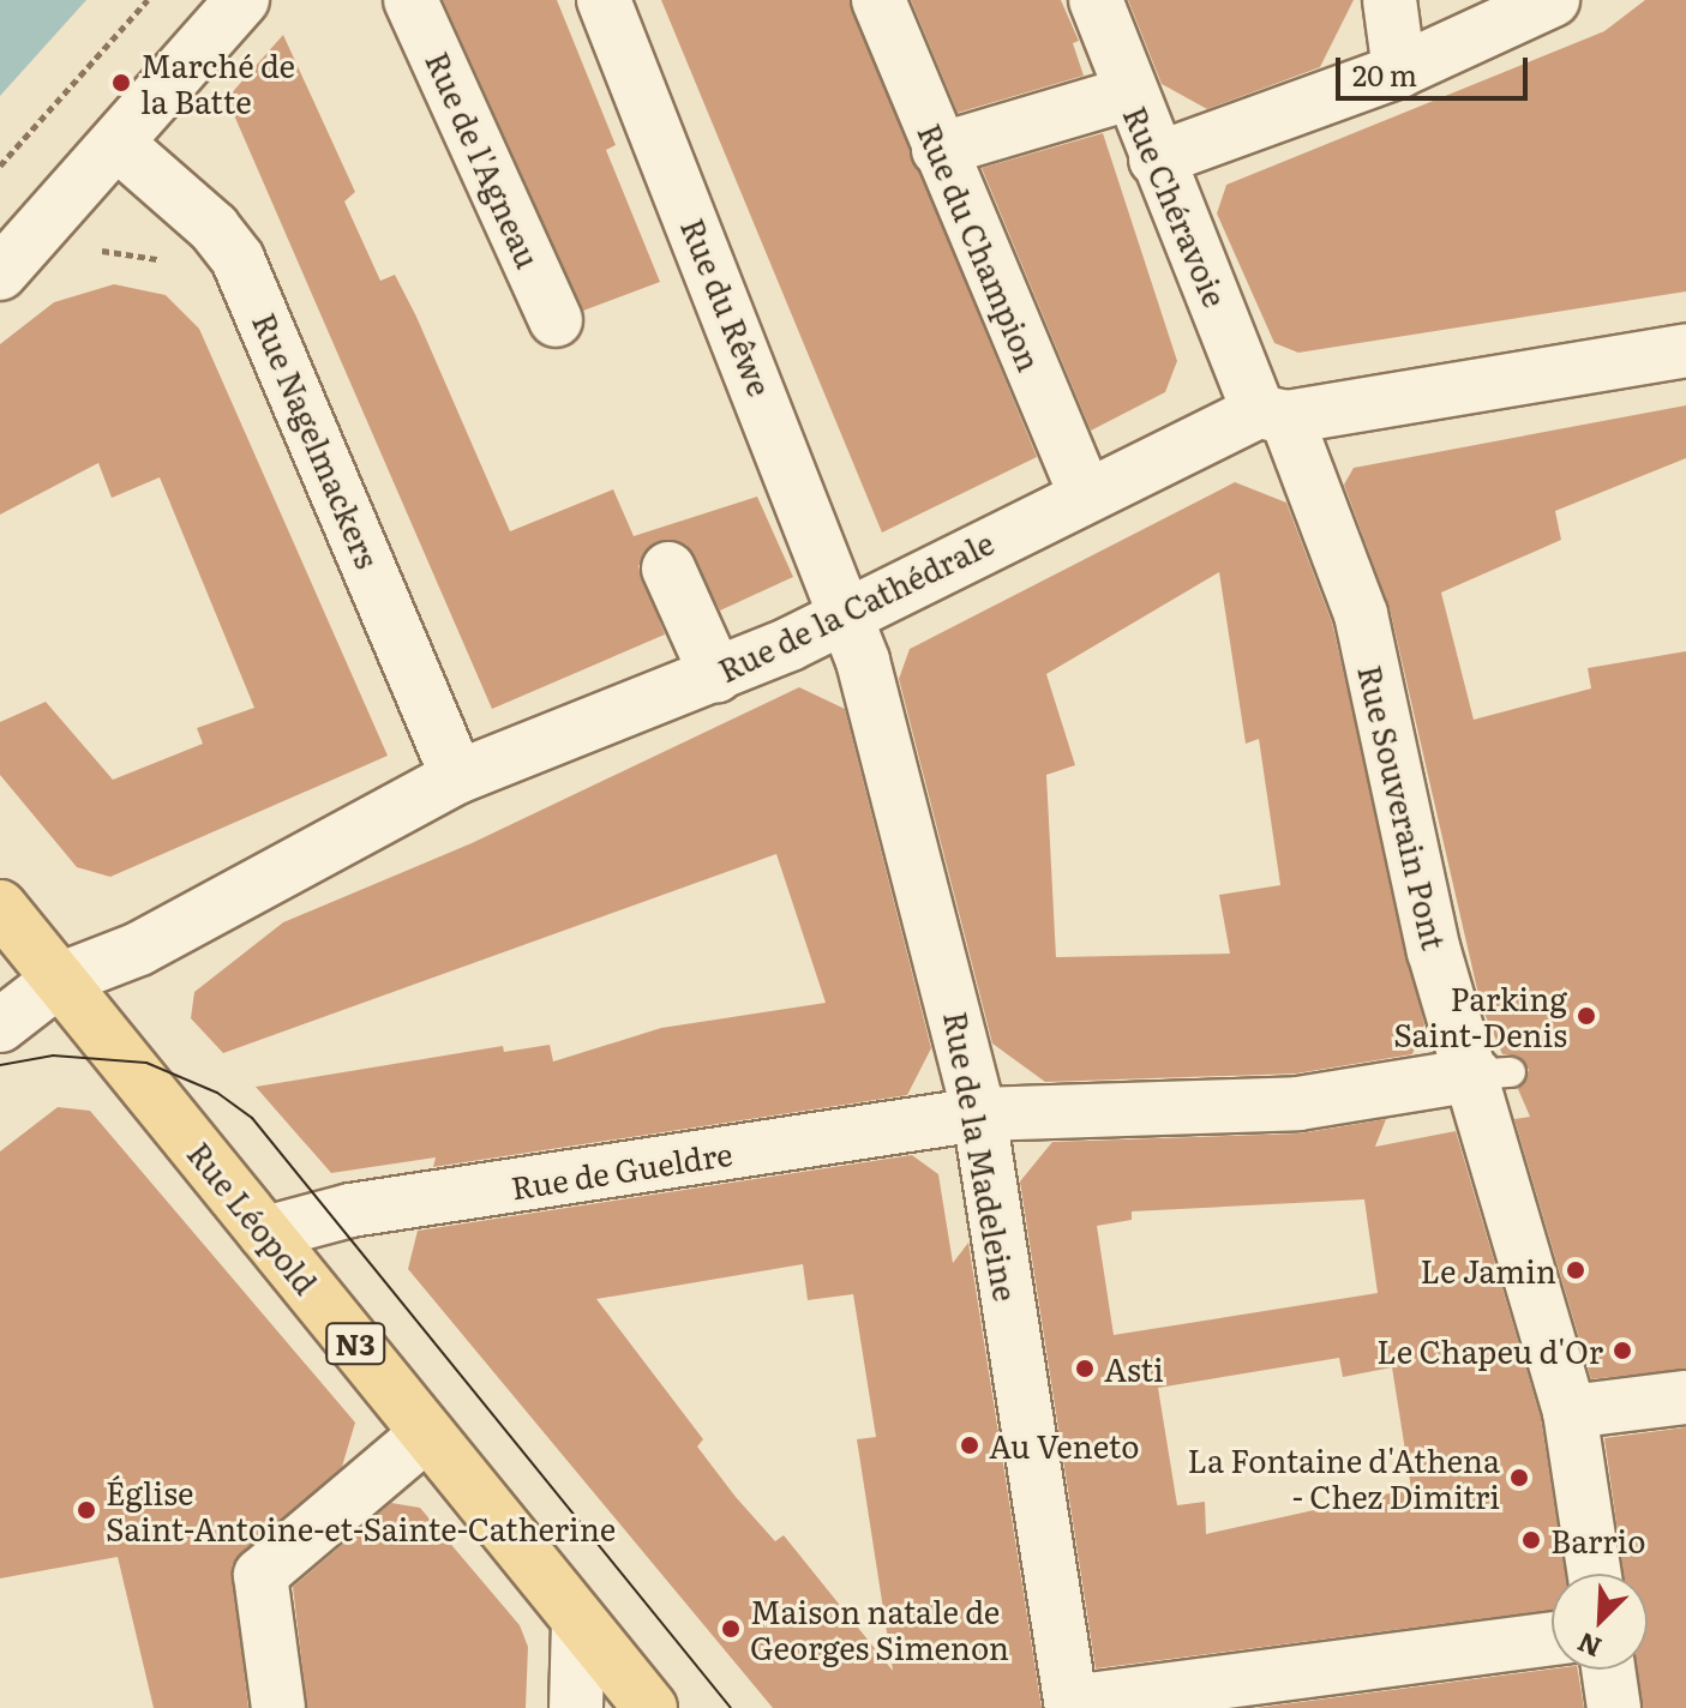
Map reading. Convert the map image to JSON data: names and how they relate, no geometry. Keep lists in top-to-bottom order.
{
  "streets": {
    "main road": ["Rue Léopold", "N3"],
    "street": [
      "Rue de l'Agneau",
      "Rue Chéravoie",
      "Rue du Champion",
      "Rue du Rêwe",
      "Rue Nagelmackers",
      "Rue de la Cathédrale",
      "Rue Souverain Pont",
      "Rue de la Madeleine",
      "Rue de Gueldre"
    ]
  },
  "crossings": [
    ["Rue Chéravoie", "Rue de la Cathédrale"],
    ["Rue Chéravoie", "Rue Souverain Pont"],
    ["Rue du Champion", "Rue de la Cathédrale"],
    ["Rue du Rêwe", "Rue de la Cathédrale"],
    ["Rue du Rêwe", "Rue de la Madeleine"],
    ["Rue Nagelmackers", "Rue de la Cathédrale"],
    ["Rue de la Cathédrale", "Rue Souverain Pont"],
    ["Rue de la Cathédrale", "Rue de la Madeleine"],
    ["Rue de la Cathédrale", "Rue Léopold"],
    ["Rue Souverain Pont", "Rue de Gueldre"],
    ["Rue de la Madeleine", "Rue de Gueldre"],
    ["Rue de Gueldre", "Rue Léopold"]
  ],
  "places": [
    "Marché de la Batte",
    "Parking Saint-Denis",
    "Le Jamin",
    "Le Chapeu d'Or",
    "Asti",
    "Au Veneto",
    "La Fontaine d'Athena - Chez Dimitri",
    "Église Saint-Antoine-et-Sainte-Catherine",
    "Barrio",
    "Maison natale de Georges Simenon"
  ],
  "scale_bar": "20 m",
  "north": "bottom left"
}
